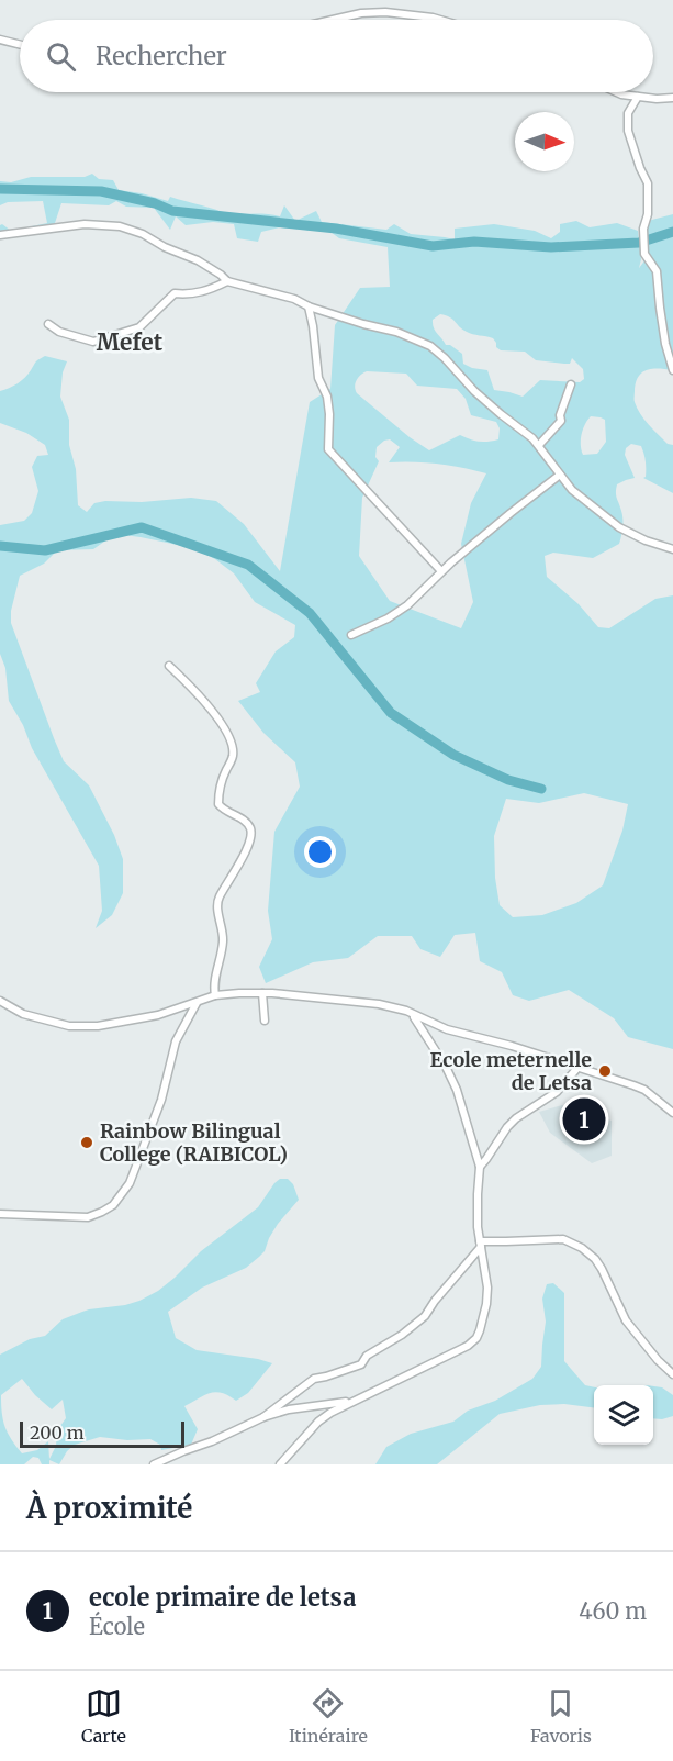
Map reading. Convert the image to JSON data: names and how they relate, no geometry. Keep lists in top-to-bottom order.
{
  "districts": ["Mefet"],
  "places": ["Ecole meternelle de Letsa", "Rainbow Bilingual College (RAIBICOL)"],
  "scale_bar": "200 m",
  "north": "right",
  "page": {
    "search": "Rechercher",
    "pins": "1",
    "scale": "200 m",
    "heading": "À proximité",
    "list": [
      {
        "mark": "1",
        "name": "ecole primaire de letsa",
        "note": "École",
        "value": "460 m"
      }
    ],
    "nav": ["Carte", "Itinéraire", "Favoris"]
  }
}
